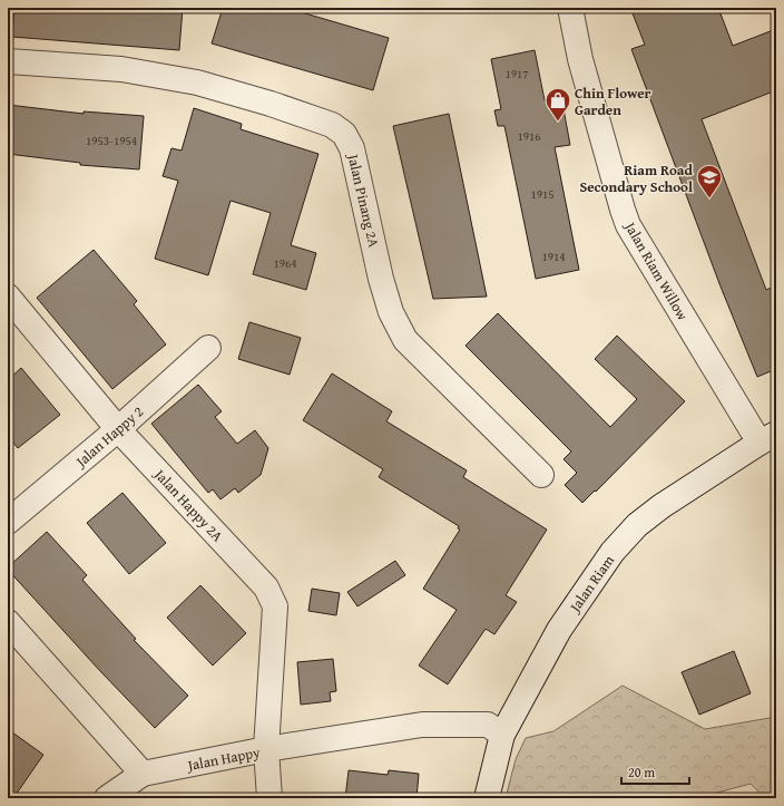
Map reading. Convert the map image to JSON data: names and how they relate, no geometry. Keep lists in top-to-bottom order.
{
  "streets": {
    "street": [
      "Jalan Pinang 2A",
      "Jalan Riam Willow",
      "Jalan Happy 2",
      "Jalan Happy 2A",
      "Jalan Riam",
      "Jalan Happy"
    ]
  },
  "crossings": [
    ["Jalan Riam Willow", "Jalan Riam"],
    ["Jalan Happy 2", "Jalan Happy 2A"],
    ["Jalan Happy 2A", "Jalan Happy"],
    ["Jalan Riam", "Jalan Happy"]
  ],
  "places": {
    "shop": ["Chin Flower Garden"],
    "school or university": ["Riam Road Secondary School"]
  },
  "house_numbers": [
    "1917",
    "1916",
    "1953-1954",
    "1915",
    "1914",
    "1964"
  ],
  "scale_bar": "20 m"
}
